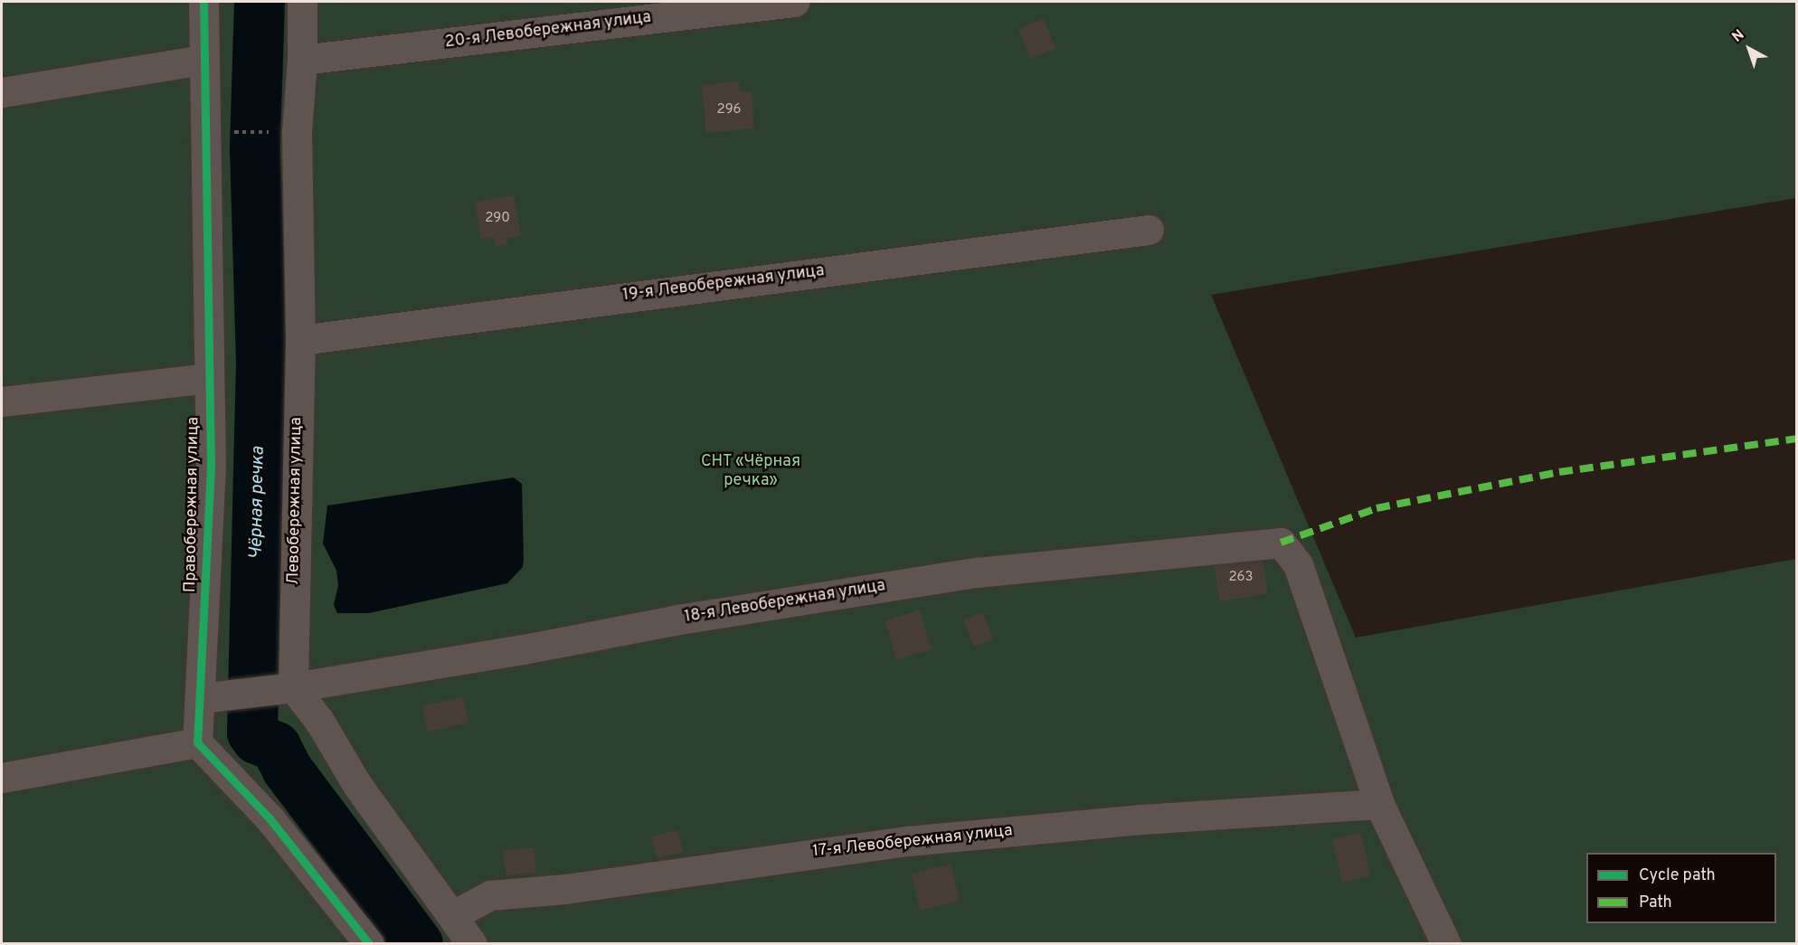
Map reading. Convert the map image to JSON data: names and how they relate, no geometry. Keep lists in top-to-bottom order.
{
  "streets": {
    "street": [
      "20-я Левобережная улица",
      "19-я Левобережная улица",
      "Левобережная улица",
      "Правобережная улица",
      "18-я Левобережная улица",
      "17-я Левобережная улица"
    ]
  },
  "crossings": [
    ["20-я Левобережная улица", "Левобережная улица"],
    ["19-я Левобережная улица", "Левобережная улица"],
    ["Левобережная улица", "18-я Левобережная улица"],
    ["Правобережная улица", "18-я Левобережная улица"],
    ["18-я Левобережная улица", "17-я Левобережная улица"]
  ],
  "water": ["Чёрная речка"],
  "parks": ["СНТ «Чёрная речка»"],
  "house_numbers": ["296", "290", "263"],
  "legend": ["Cycle path", "Path"],
  "north": "top left"
}
